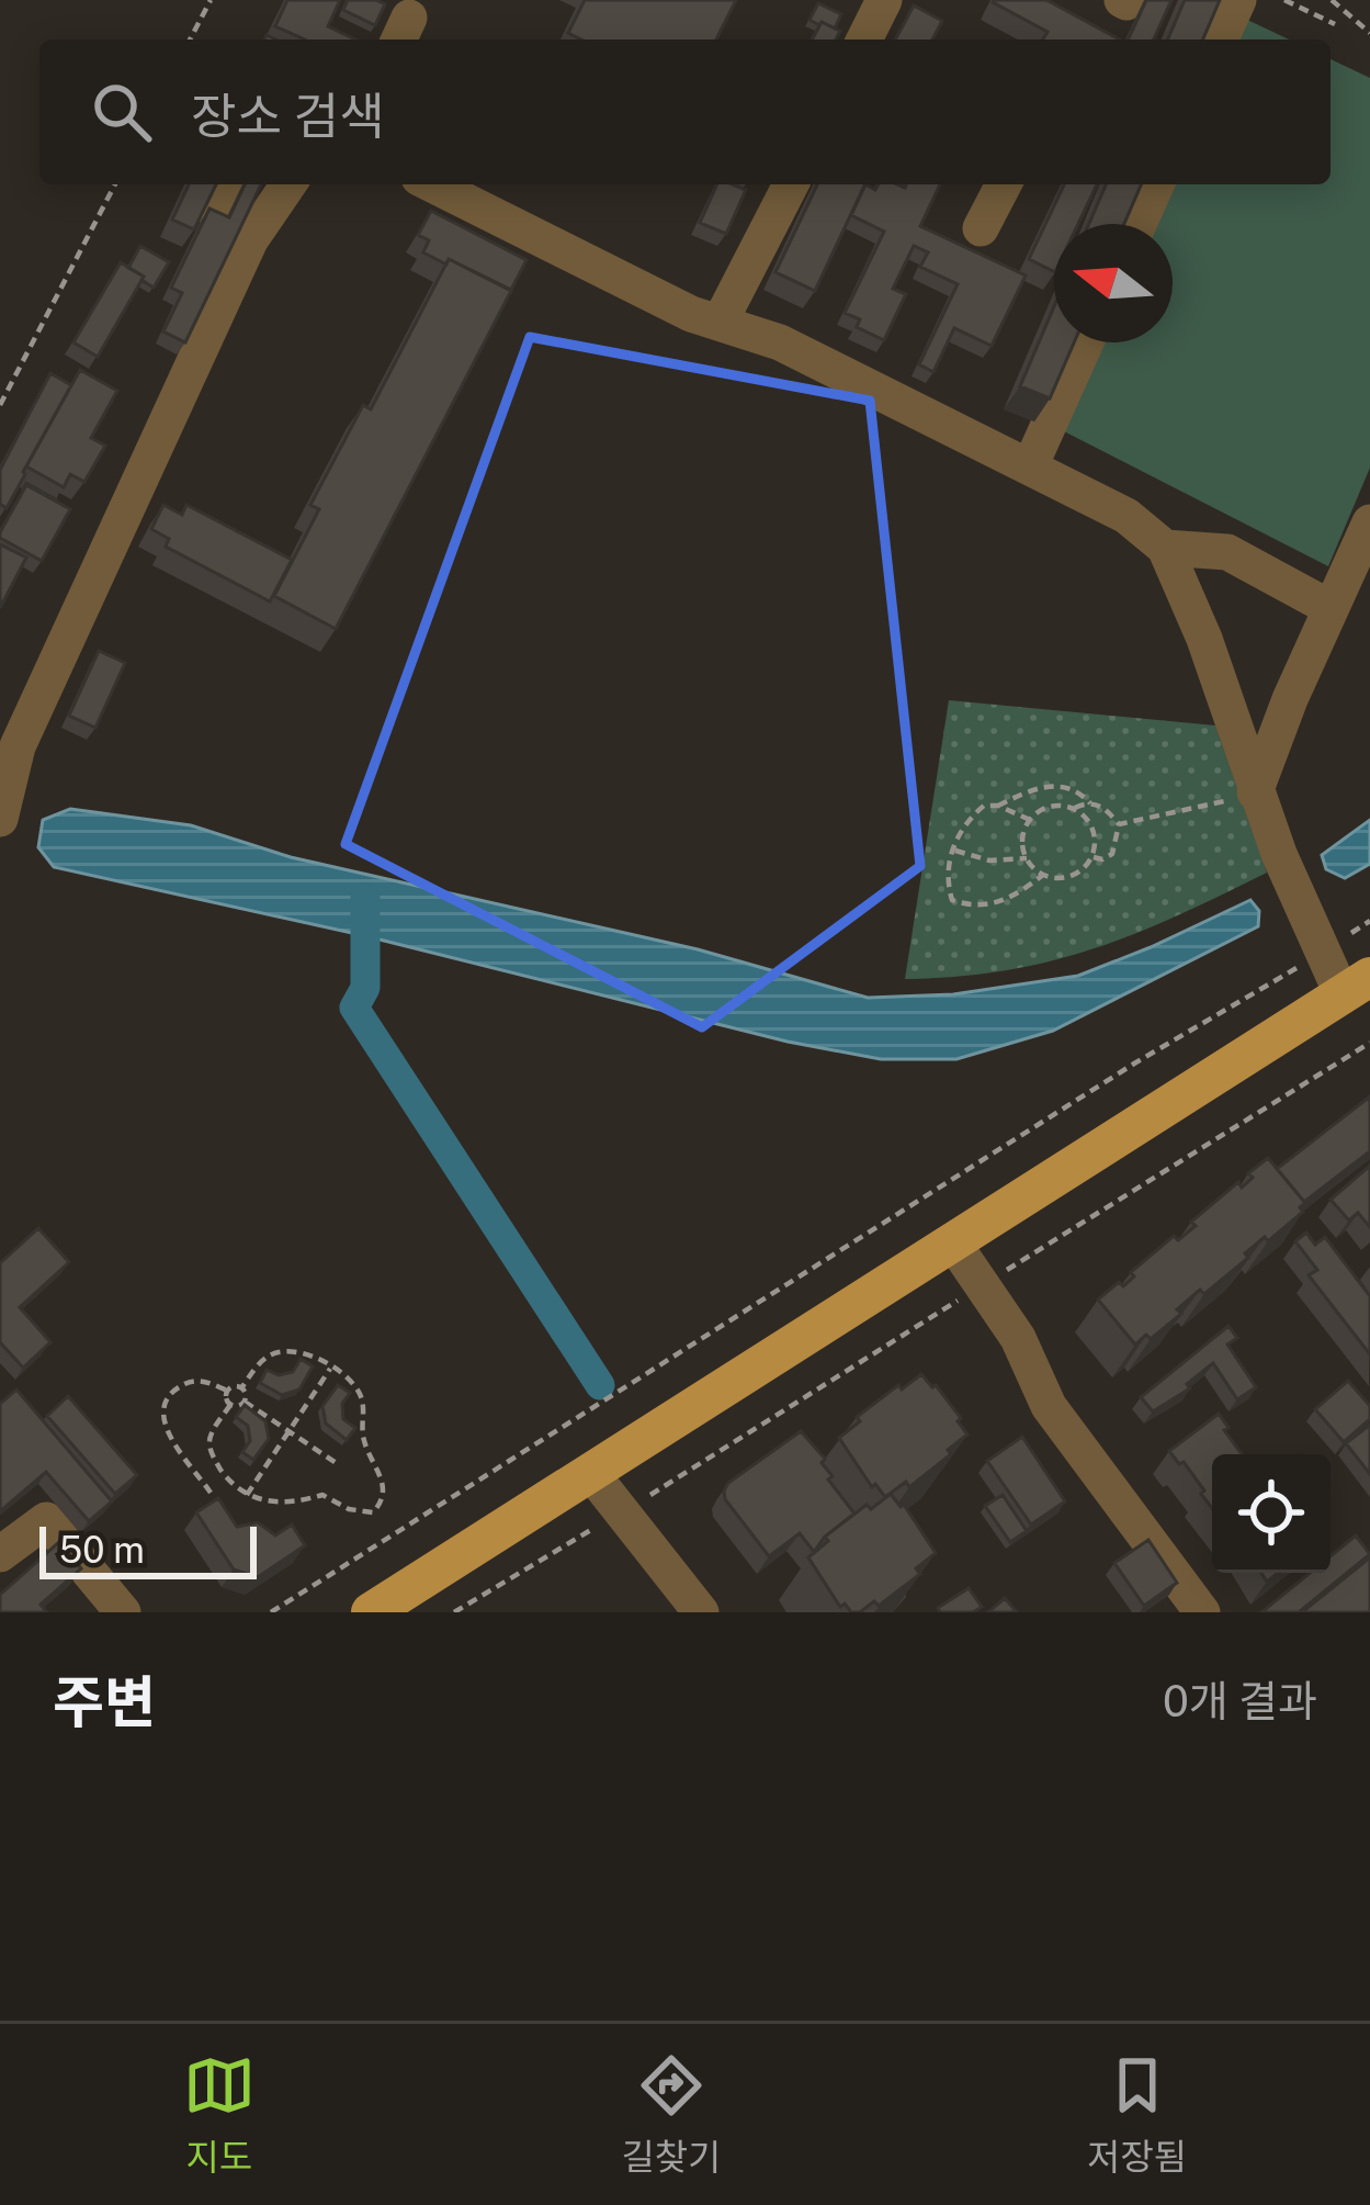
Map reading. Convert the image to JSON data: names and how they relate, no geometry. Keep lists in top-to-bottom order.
{
  "scale_bar": "50 m",
  "north": "left",
  "page": {
    "search": "장소 검색",
    "scale": "50 m",
    "heading": ["주변", "0개 결과"],
    "nav": ["지도", "길찾기", "저장됨"]
  }
}
